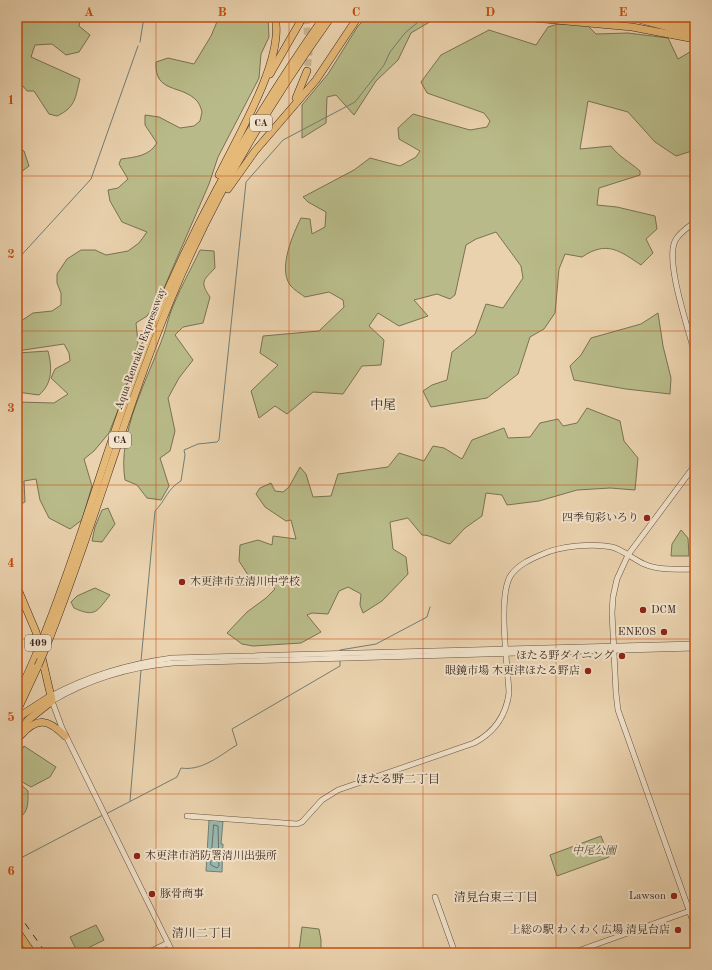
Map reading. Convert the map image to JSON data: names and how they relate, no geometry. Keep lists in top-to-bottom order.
{
  "streets": {
    "highway": ["CA", "Aqua Renraku Expressway", "409"]
  },
  "districts": [
    "中尾",
    "ほたる野二丁目",
    "清見台東三丁目",
    "清川二丁目"
  ],
  "parks": ["中尾公園"],
  "places": [
    "四季旬彩いろり",
    "木更津市立清川中学校",
    "DCM",
    "ENEOS",
    "ほたる野ダイニング",
    "眼鏡市場 木更津ほたる野店",
    "木更津市消防署清川出張所",
    "豚骨商事",
    "Lawson",
    "上総の駅 わくわく広場 清見台店"
  ],
  "grid": {
    "columns": [
      "A",
      "B",
      "C",
      "D",
      "E"
    ],
    "rows": [
      "1",
      "2",
      "3",
      "4",
      "5",
      "6"
    ]
  }
}
